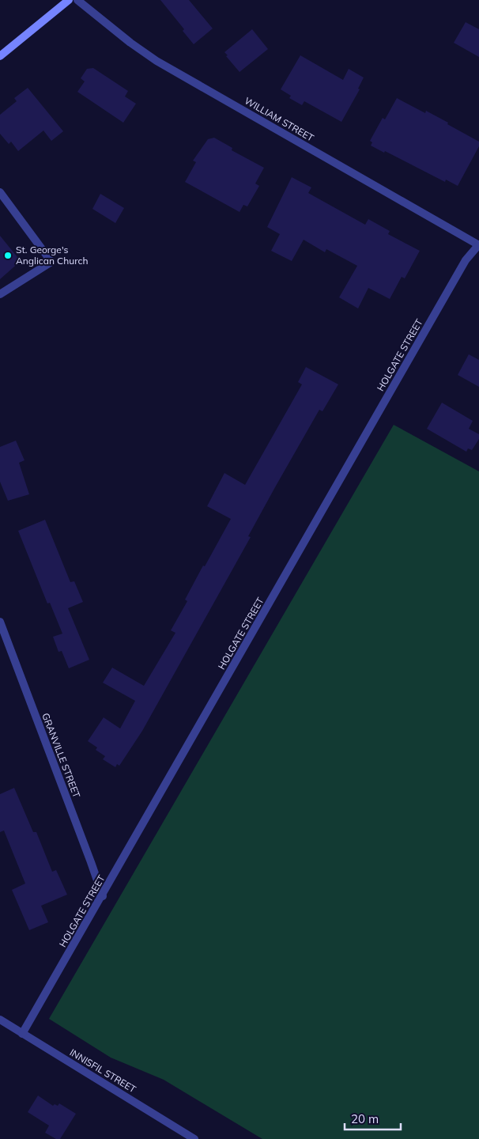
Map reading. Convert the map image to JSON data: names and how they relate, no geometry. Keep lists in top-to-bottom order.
{
  "streets": {
    "street": [
      "WILLIAM STREET",
      "HOLGATE STREET",
      "GRANVILLE STREET",
      "INNISFIL STREET"
    ]
  },
  "crossings": [
    ["WILLIAM STREET", "HOLGATE STREET"],
    ["HOLGATE STREET", "GRANVILLE STREET"],
    ["HOLGATE STREET", "INNISFIL STREET"]
  ],
  "places": ["St. George's Anglican Church"],
  "scale_bar": "20 m"
}
